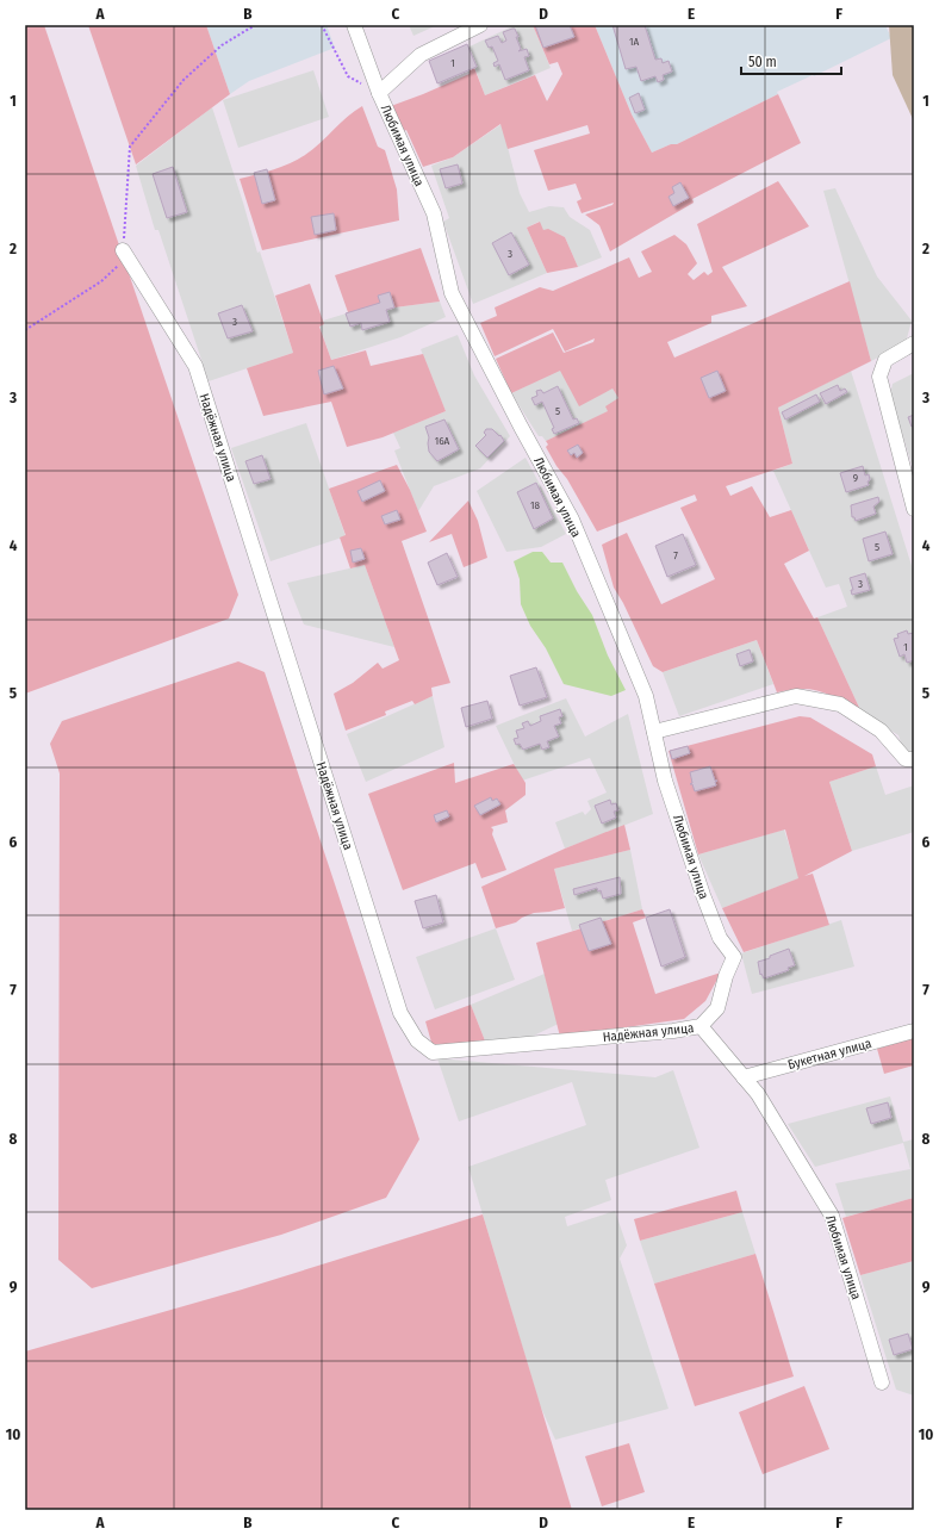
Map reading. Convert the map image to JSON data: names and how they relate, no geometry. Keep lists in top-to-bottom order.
{
  "streets": {
    "street": ["Любимая улица", "Надёжная улица", "Букетная улица"]
  },
  "crossings": [
    ["Любимая улица", "Надёжная улица"],
    ["Любимая улица", "Букетная улица"]
  ],
  "house_numbers": [
    "1А",
    "1",
    "3",
    "3",
    "5",
    "16А",
    "9",
    "18",
    "5",
    "7",
    "3",
    "1"
  ],
  "scale_bar": "50 m",
  "grid": {
    "columns": [
      "A",
      "B",
      "C",
      "D",
      "E",
      "F"
    ],
    "rows": [
      "1",
      "2",
      "3",
      "4",
      "5",
      "6",
      "7",
      "8",
      "9",
      "10"
    ]
  }
}
